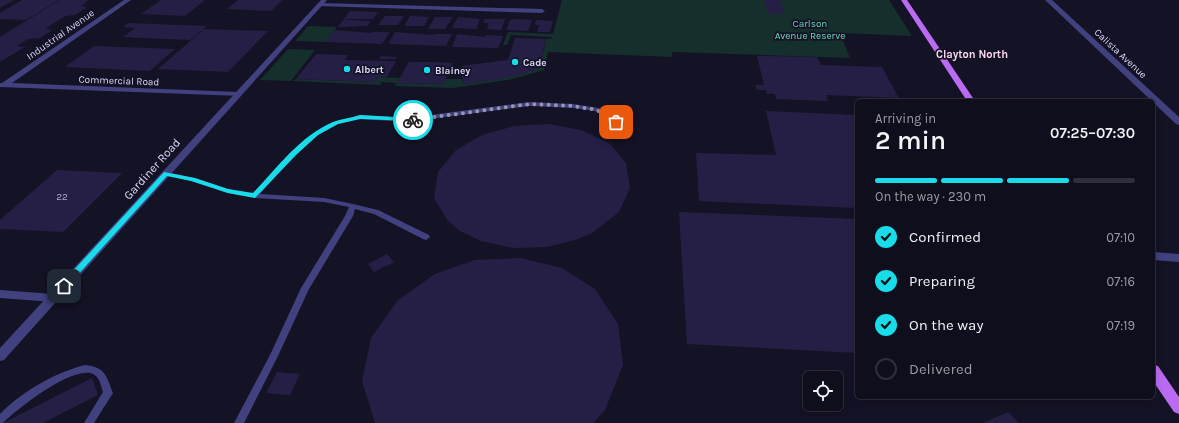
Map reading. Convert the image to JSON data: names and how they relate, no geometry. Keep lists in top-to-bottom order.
{
  "streets": {
    "street": [
      "Industrial Avenue",
      "Calista Avenue",
      "Commercial Road",
      "Gardiner Road"
    ]
  },
  "crossings": [
    ["Industrial Avenue", "Commercial Road"],
    ["Commercial Road", "Gardiner Road"]
  ],
  "districts": ["Clayton North"],
  "parks": ["Carlson Avenue Reserve"],
  "places": ["Cade", "Albert", "Blainey"],
  "house_numbers": ["22"],
  "page": {
    "heading": ["2 min", "Arriving in", "07:25–07:30"],
    "bar": "On the way · 230 m",
    "list": [
      ["Confirmed", "07:10"],
      ["Preparing", "07:16"],
      ["On the way", "07:19"],
      "Delivered"
    ]
  }
}
